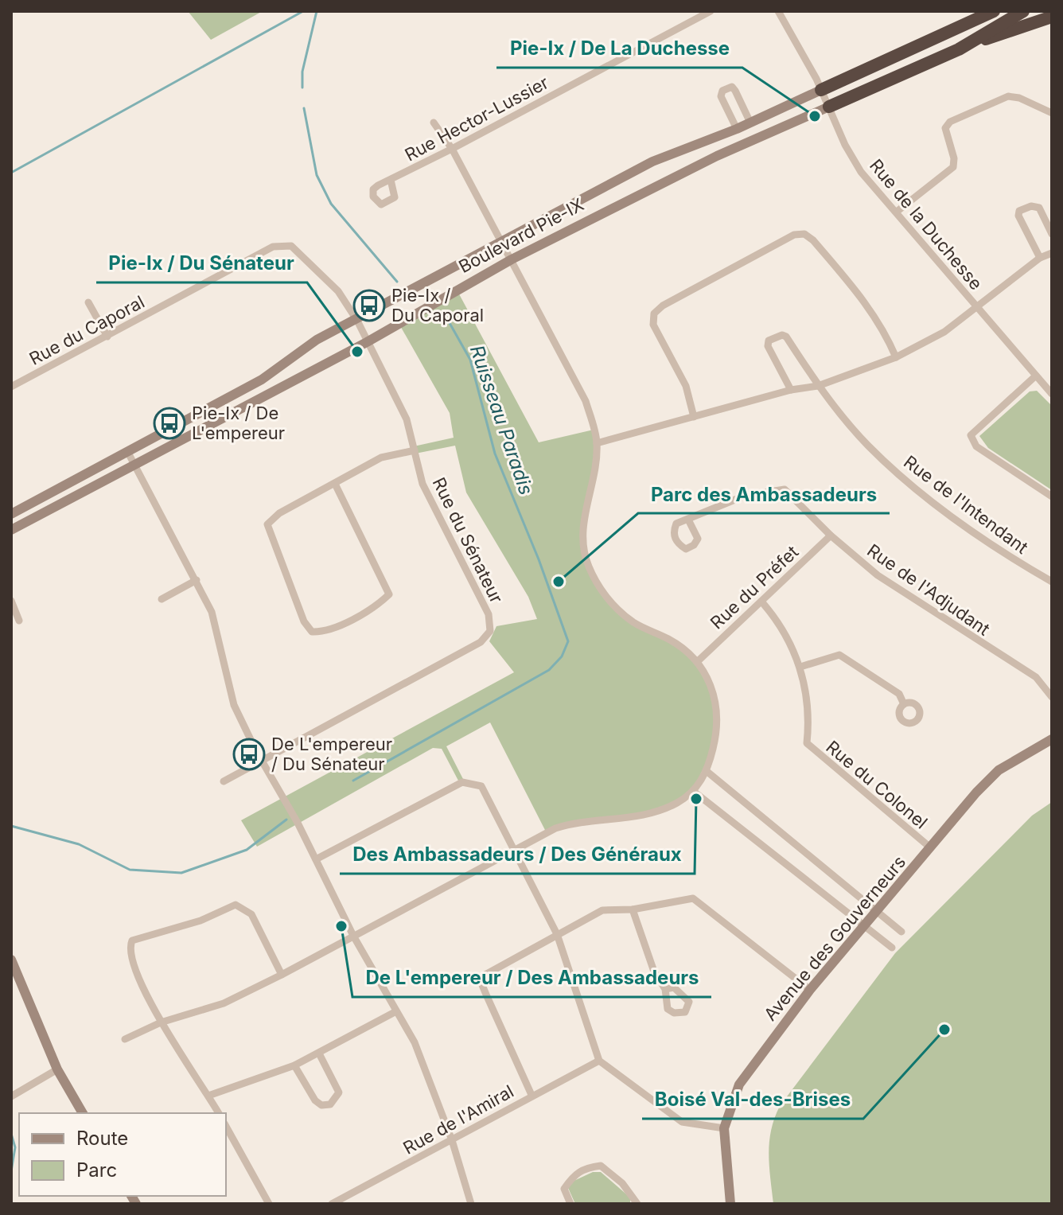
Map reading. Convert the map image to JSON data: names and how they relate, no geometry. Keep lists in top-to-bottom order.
{
  "streets": {
    "highway": ["Boulevard Pie-IX"],
    "street": [
      "Rue Hector-Lussier",
      "Rue de la Duchesse",
      "Rue du Caporal",
      "Rue de l'Intendant",
      "Rue du Sénateur",
      "Rue du Préfet",
      "Rue de l'Adjudant",
      "Rue du Colonel",
      "Avenue des Gouverneurs",
      "Rue de l'Amiral"
    ]
  },
  "crossings": [
    ["Rue de la Duchesse", "Boulevard Pie-IX"],
    ["Boulevard Pie-IX", "Rue du Caporal"],
    ["Boulevard Pie-IX", "Rue du Sénateur"],
    ["Rue du Caporal", "Rue du Sénateur"],
    ["Rue du Préfet", "Rue de l'Adjudant"],
    ["Rue du Préfet", "Rue du Colonel"],
    ["Rue du Colonel", "Avenue des Gouverneurs"]
  ],
  "water": ["Ruisseau Paradis"],
  "places": {
    "other": [
      "Pie-Ix / De La Duchesse",
      "Pie-Ix / Du Sénateur",
      "Parc des Ambassadeurs",
      "Des Ambassadeurs / Des Généraux",
      "De L'empereur / Des Ambassadeurs",
      "Boisé Val-des-Brises"
    ],
    "bus stop": ["Pie-Ix / Du Caporal", "Pie-Ix / De L'empereur", "De L'empereur / Du Sénateur"]
  },
  "legend": ["Route", "Parc"]
}
